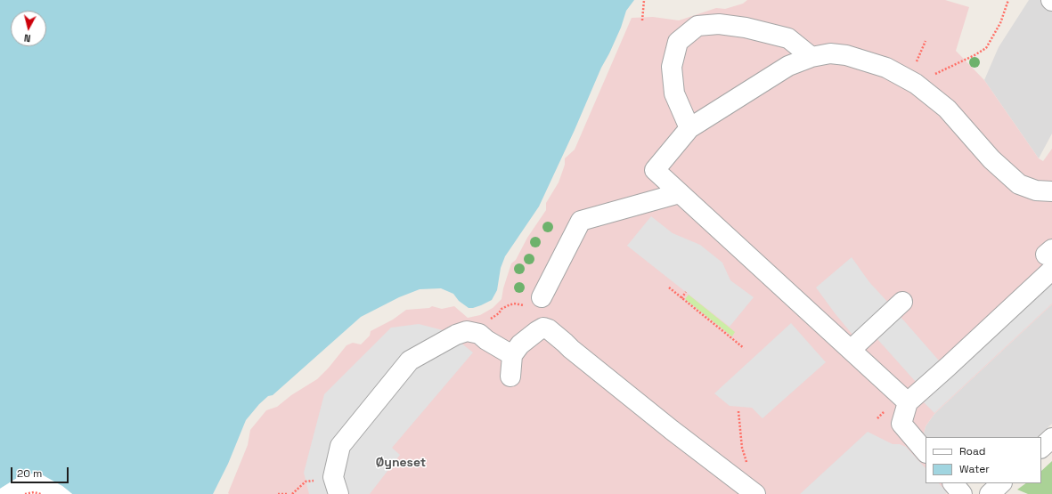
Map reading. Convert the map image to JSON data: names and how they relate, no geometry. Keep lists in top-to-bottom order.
{
  "districts": ["Øyneset"],
  "legend": ["Road", "Water"],
  "scale_bar": "20 m",
  "north": "bottom"
}
